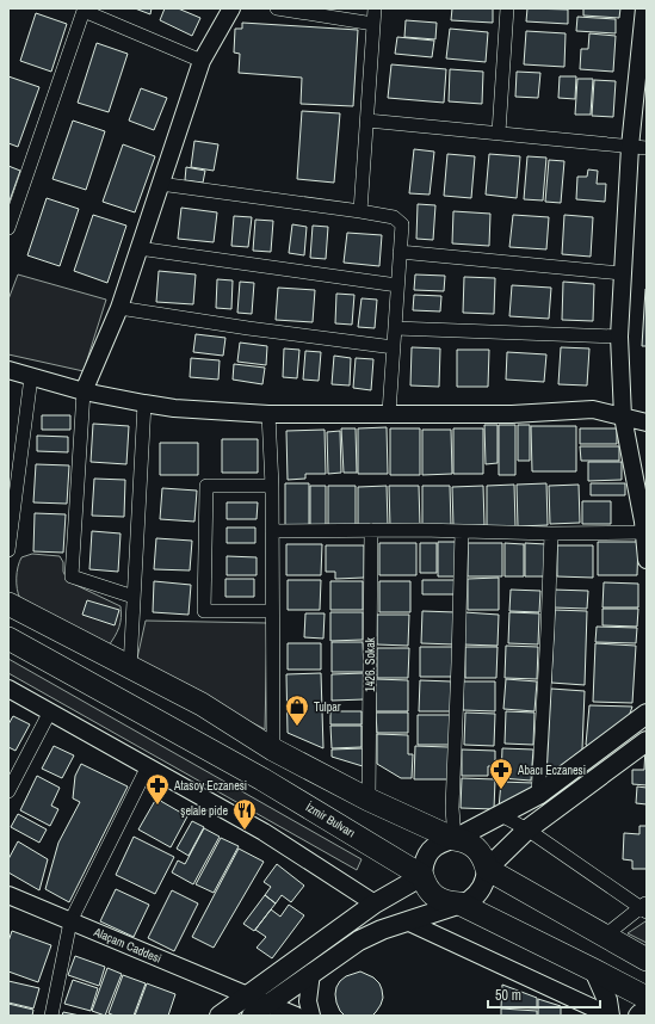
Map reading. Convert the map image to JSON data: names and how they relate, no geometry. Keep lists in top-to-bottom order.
{
  "streets": {
    "highway": ["İzmir Bulvarı"],
    "street": ["1426. Sokak", "Alaçam Caddesi"]
  },
  "places": {
    "shop": ["Tulpar"],
    "pharmacy": ["Abacı Eczanesi", "Atasoy Eczanesi"],
    "restaurant": ["şelale pide"]
  },
  "scale_bar": "50 m"
}
